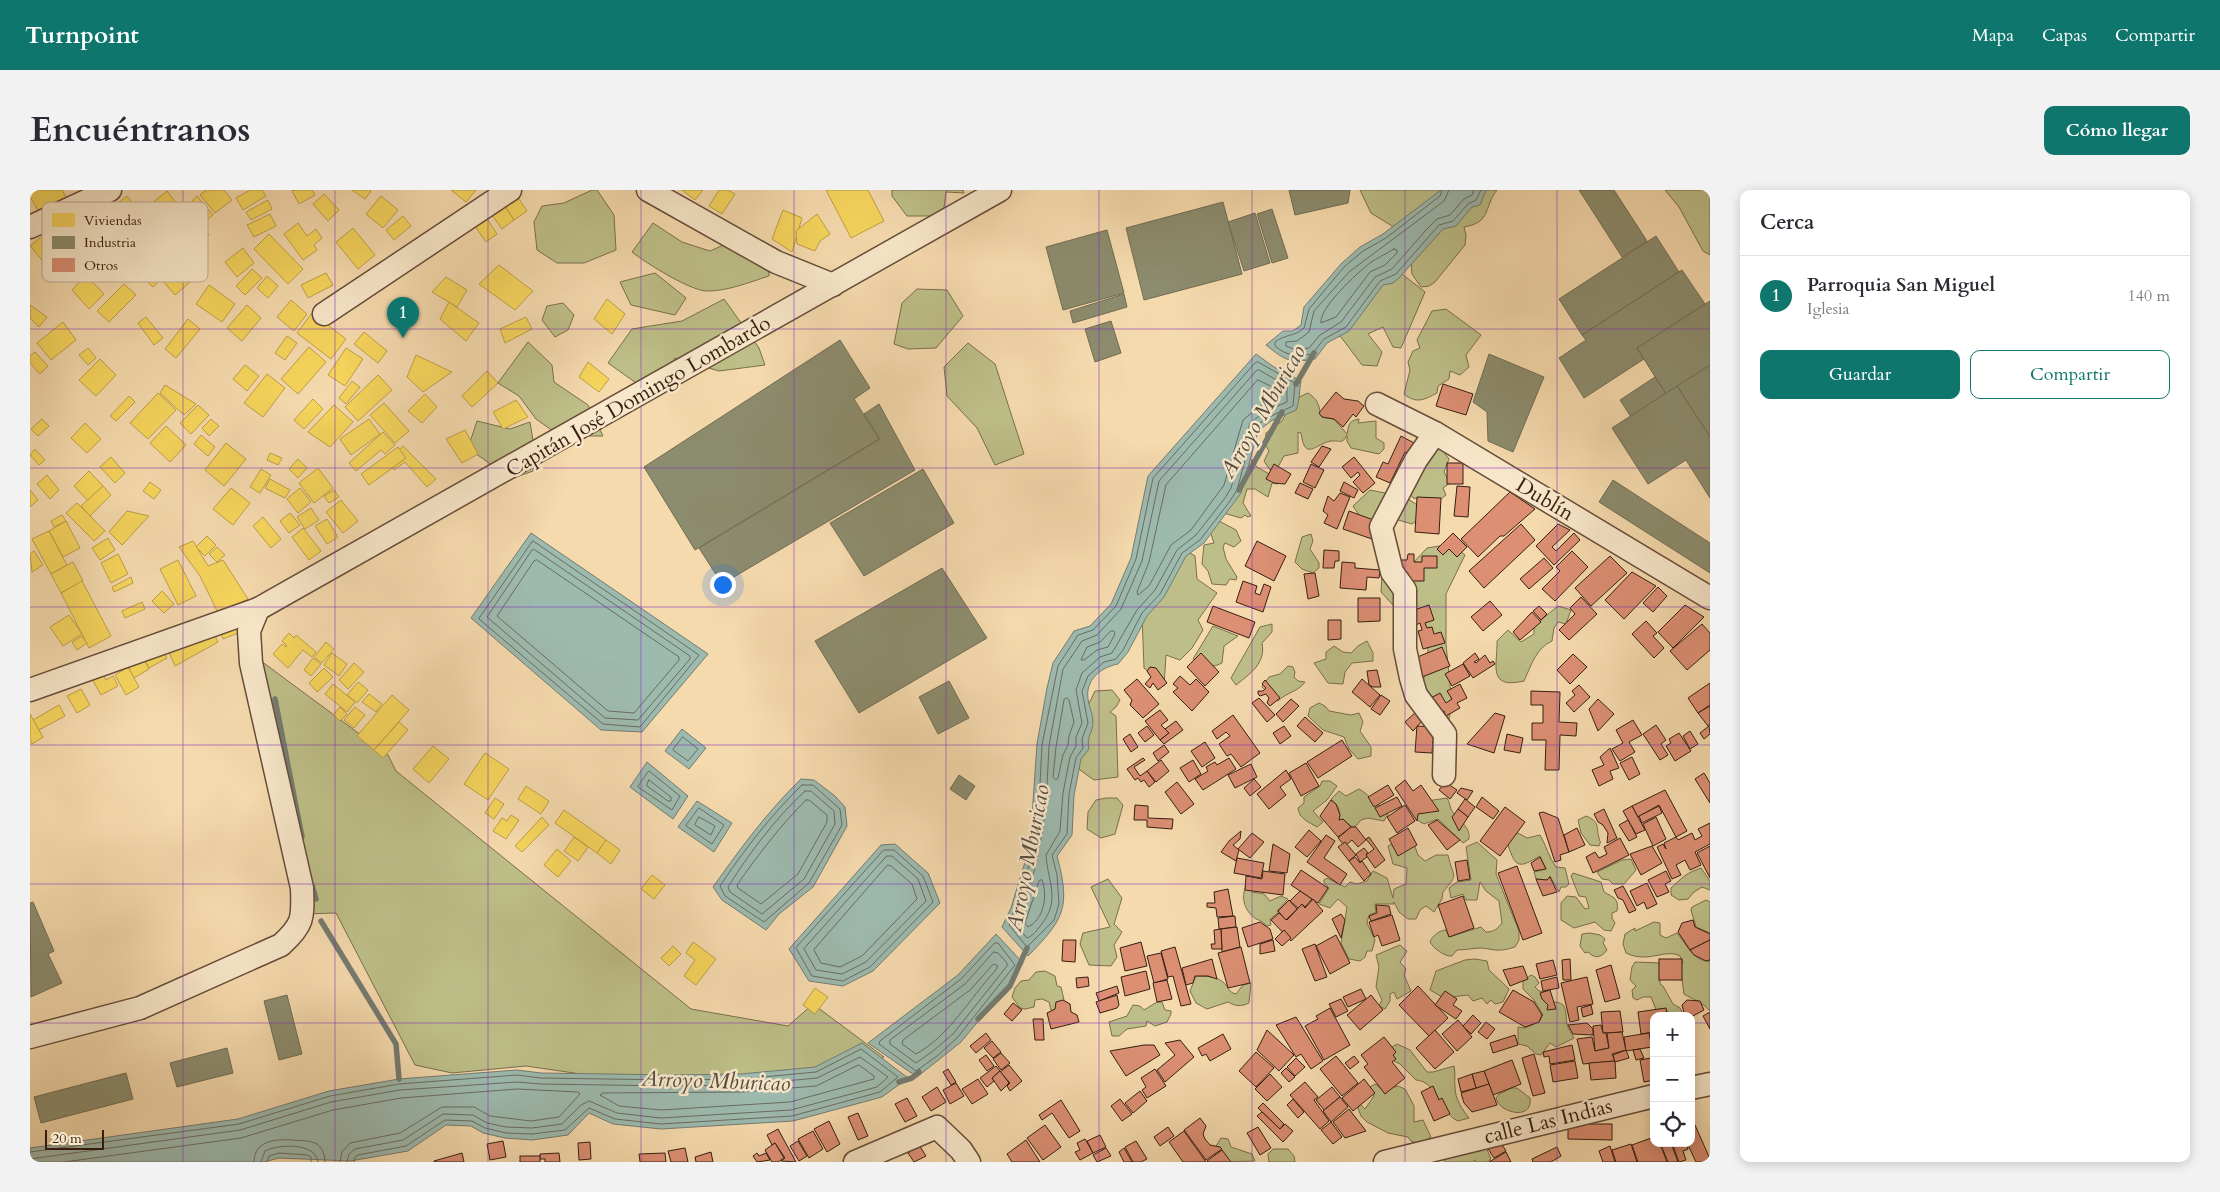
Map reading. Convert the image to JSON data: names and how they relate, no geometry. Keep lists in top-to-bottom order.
{
  "streets": {
    "street": ["Capitán José Domingo Lombardo", "Dublín", "calle Las Indias"]
  },
  "water": ["Arroyo Mburicao"],
  "legend": ["Viviendas", "Industria", "Otros"],
  "scale_bar": "20 m",
  "page": {
    "header": "Turnpoint",
    "nav": ["Mapa", "Capas", "Compartir"],
    "title": "Encuéntranos",
    "buttons": [
      "Cómo llegar",
      ["Guardar", "Compartir"]
    ],
    "heading": "Cerca",
    "list": [
      {
        "mark": "1",
        "name": "Parroquia San Miguel",
        "note": "Iglesia",
        "value": "140 m"
      }
    ],
    "pins": "1",
    "map_buttons": ["+", "−"],
    "scale": "20 m"
  }
}
